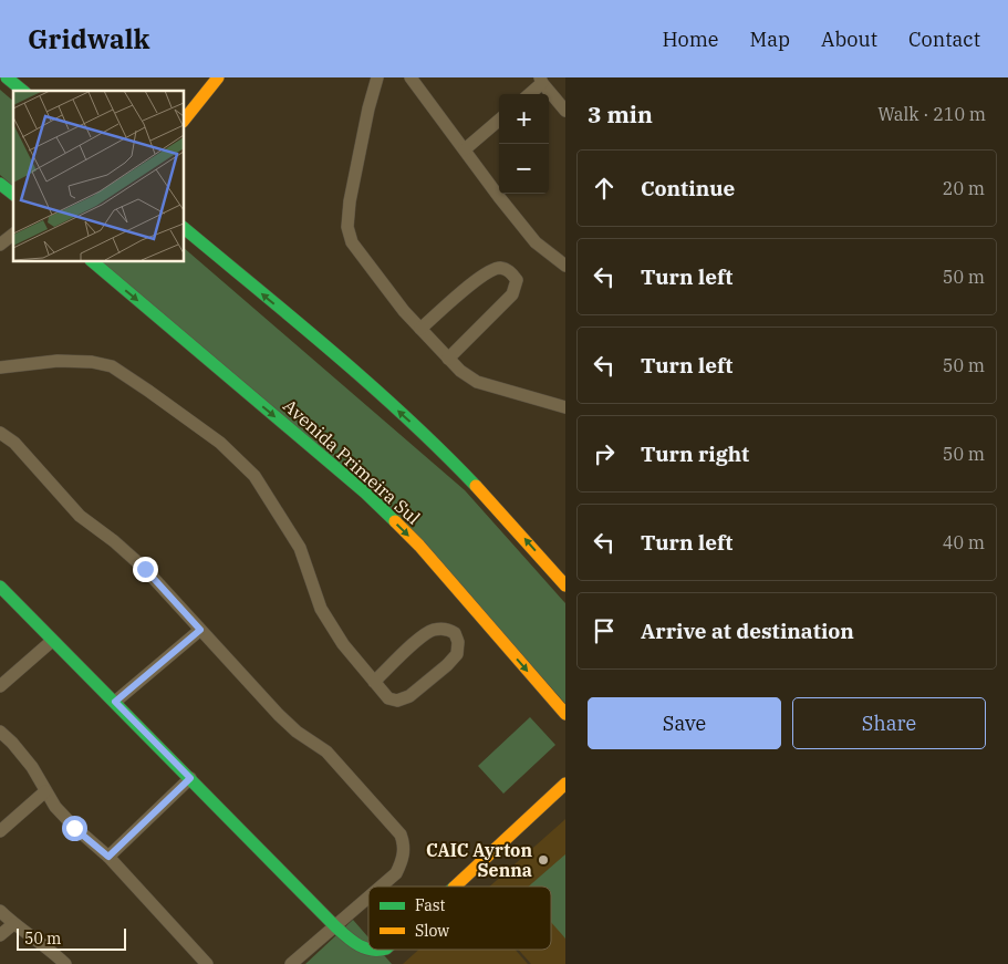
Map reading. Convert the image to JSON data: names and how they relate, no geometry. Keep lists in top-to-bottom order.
{
  "streets": {
    "main road": ["Avenida Primeira Sul"]
  },
  "places": ["CAIC Ayrton Senna"],
  "legend": ["Fast", "Slow"],
  "scale_bar": "50 m",
  "page": {
    "header": "Gridwalk",
    "nav": [
      "Home",
      "Map",
      "About",
      "Contact"
    ],
    "heading": ["3 min", "Walk · 210 m"],
    "map_buttons": ["+", "−"],
    "list": [
      ["Continue", "20 m"],
      ["Turn left", "50 m"],
      ["Turn left", "50 m"],
      ["Turn right", "50 m"],
      ["Turn left", "40 m"],
      "Arrive at destination"
    ],
    "buttons": ["Save", "Share"],
    "scale": "50 m"
  }
}
